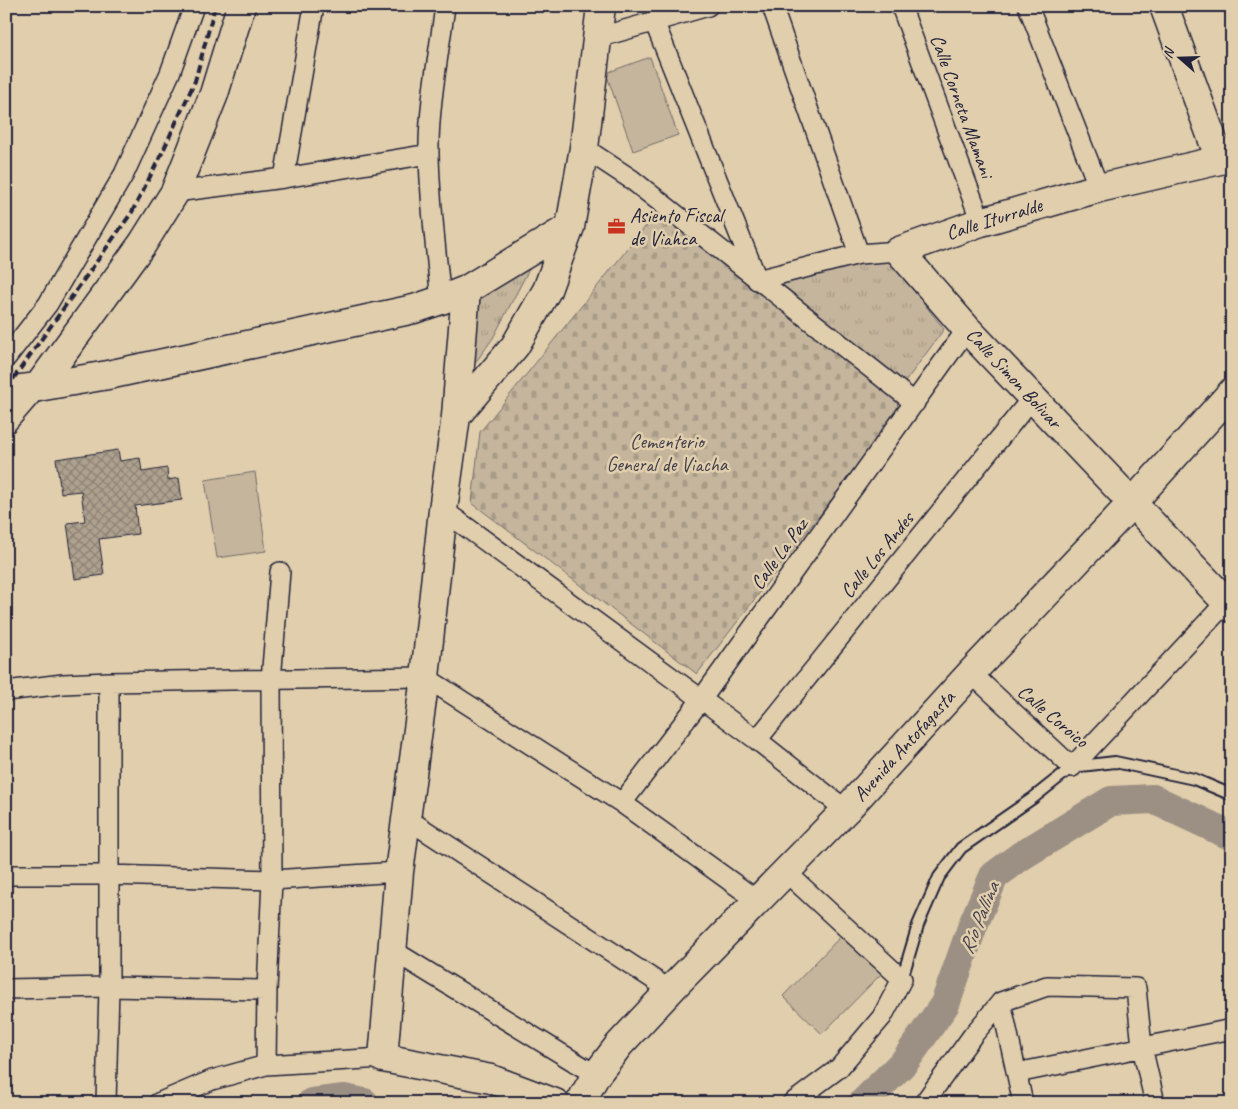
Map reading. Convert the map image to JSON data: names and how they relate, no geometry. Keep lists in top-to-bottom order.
{
  "streets": {
    "main road": ["Calle Iturralde", "Calle Simon Bolivar", "Avenida Antofagasta"],
    "street": [
      "Calle Corneta Mamani",
      "Calle La Paz",
      "Calle Los Andes",
      "Calle Coroico"
    ]
  },
  "crossings": [
    ["Calle Corneta Mamani", "Calle Iturralde"],
    ["Calle Iturralde", "Calle Simon Bolivar"],
    ["Calle Simon Bolivar", "Calle La Paz"],
    ["Calle Simon Bolivar", "Calle Los Andes"],
    ["Calle Simon Bolivar", "Avenida Antofagasta"],
    ["Calle Coroico", "Avenida Antofagasta"]
  ],
  "water": ["Río Pallina"],
  "parks": ["Cementerio General de Viacha"],
  "places": {
    "office": ["Asiento Fiscal de Viahca"]
  },
  "north": "left"
}
